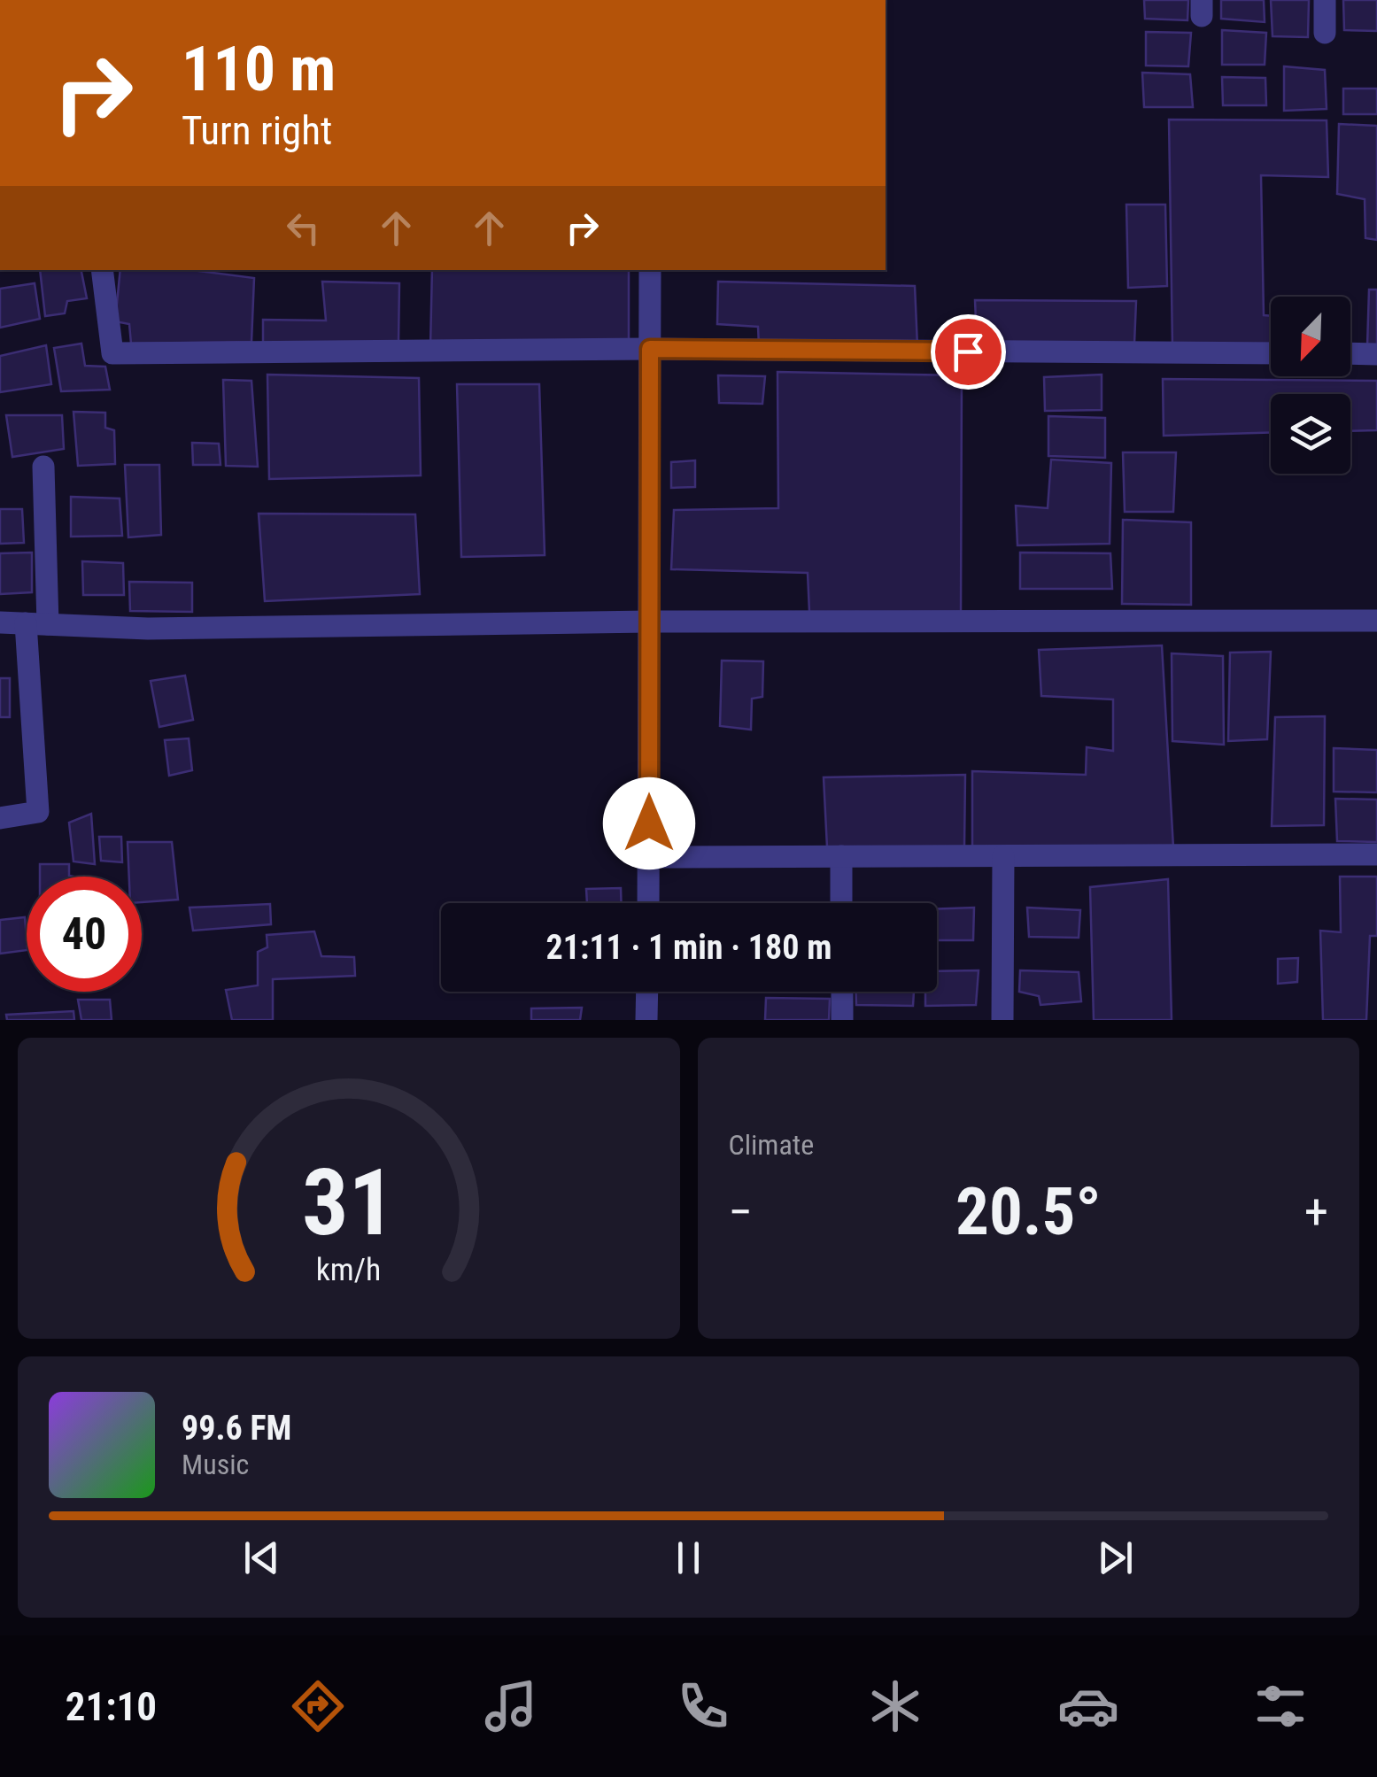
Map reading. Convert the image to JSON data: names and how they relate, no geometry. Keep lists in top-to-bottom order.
{
  "north": "bottom left",
  "page": {
    "turn": ["110 m", "Turn right"],
    "limit": "40",
    "trip": "21:11 · 1 min · 180 m",
    "tile": "Climate",
    "heat": ["−", "20.5°", "+"],
    "song": ["99.6 FM", "Music"],
    "tabs": "21:10",
    "gauge": ["31", "km/h"]
  }
}
